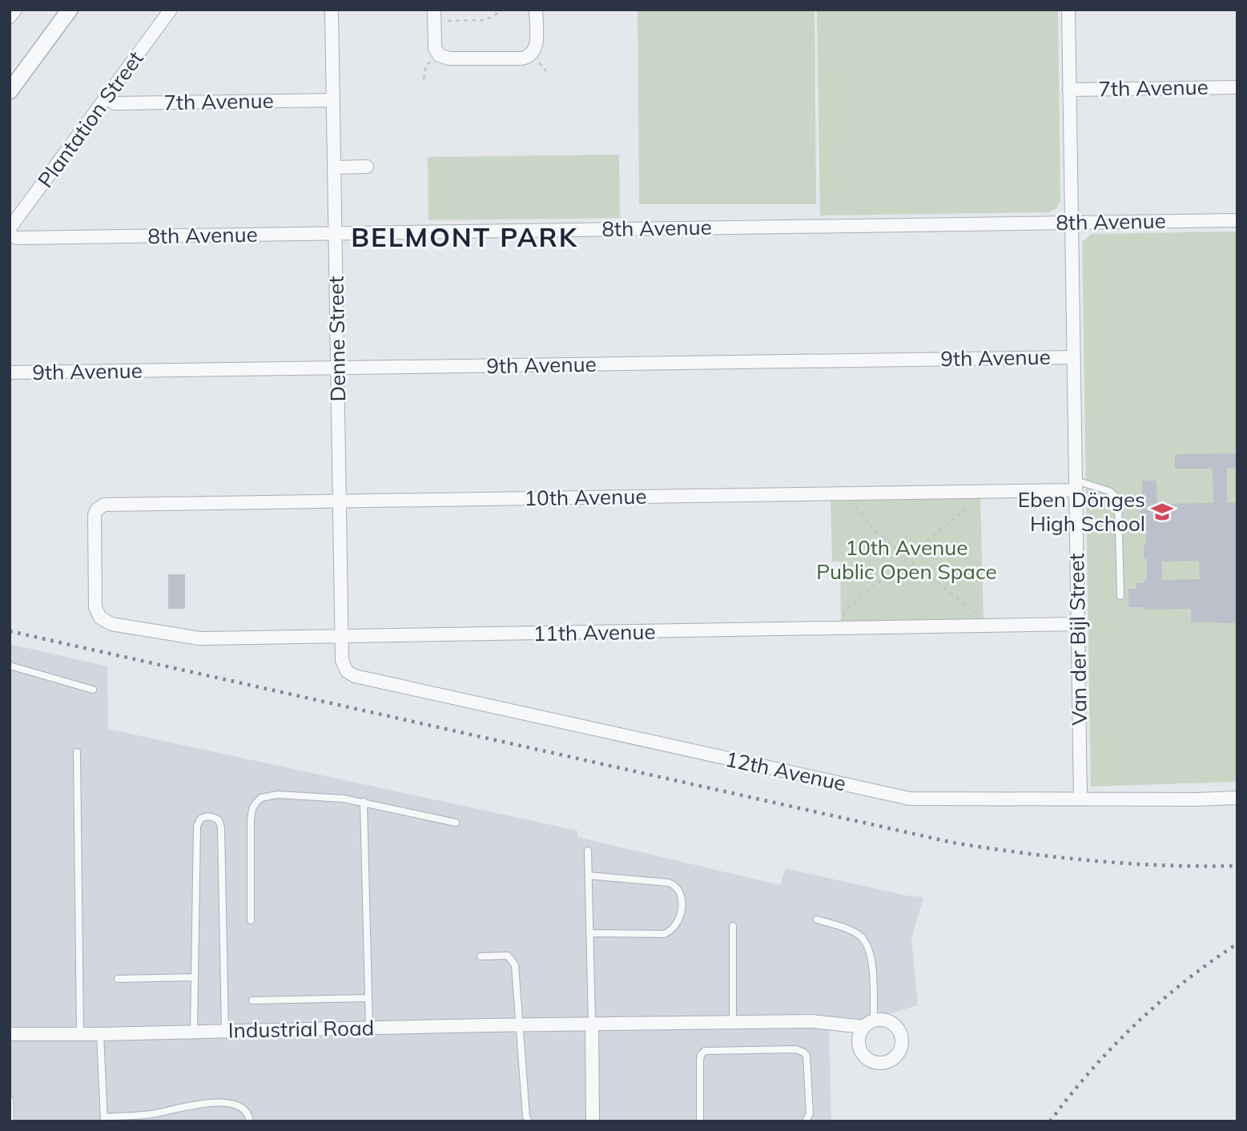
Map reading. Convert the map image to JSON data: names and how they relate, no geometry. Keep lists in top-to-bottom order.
{
  "streets": {
    "street": [
      "7th Avenue",
      "Plantation Street",
      "8th Avenue",
      "Denne Street",
      "9th Avenue",
      "10th Avenue",
      "11th Avenue",
      "Van der Bijl Street",
      "12th Avenue",
      "Industrial Road"
    ]
  },
  "crossings": [
    ["7th Avenue", "Plantation Street"],
    ["7th Avenue", "Denne Street"],
    ["7th Avenue", "Van der Bijl Street"],
    ["8th Avenue", "Denne Street"],
    ["8th Avenue", "Van der Bijl Street"],
    ["Denne Street", "9th Avenue"],
    ["Denne Street", "10th Avenue"],
    ["Denne Street", "11th Avenue"],
    ["Denne Street", "12th Avenue"],
    ["9th Avenue", "Van der Bijl Street"],
    ["10th Avenue", "11th Avenue"],
    ["10th Avenue", "Van der Bijl Street"],
    ["11th Avenue", "Van der Bijl Street"],
    ["Van der Bijl Street", "12th Avenue"]
  ],
  "districts": ["BELMONT PARK"],
  "parks": ["10th Avenue Public Open Space"],
  "places": {
    "school or university": ["Eben Dönges High School"]
  }
}
